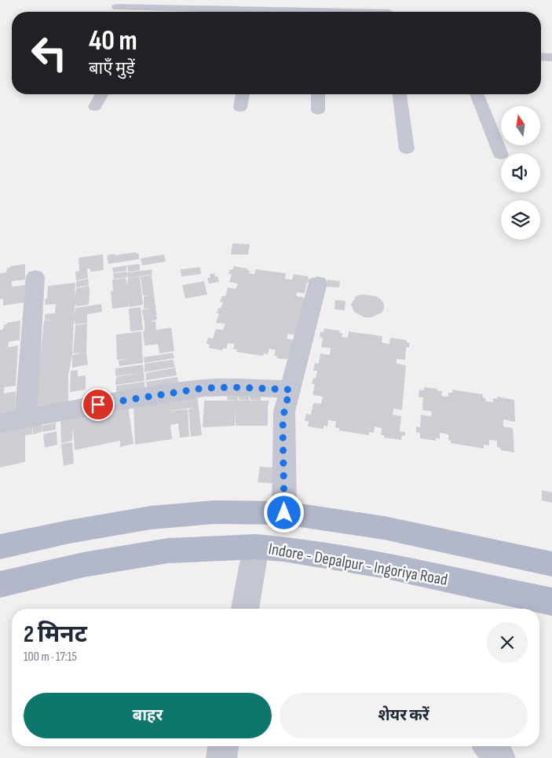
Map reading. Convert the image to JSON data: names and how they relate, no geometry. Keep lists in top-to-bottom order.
{
  "streets": {
    "main road": ["Indore - Depalpur - Ingoriya Road"]
  },
  "north": "top",
  "page": {
    "turn": ["40 m", "बाएँ मुड़ें"],
    "heading": ["2 मिनट", "100 m · 17:15"],
    "buttons": ["बाहर", "शेयर करें"]
  }
}
